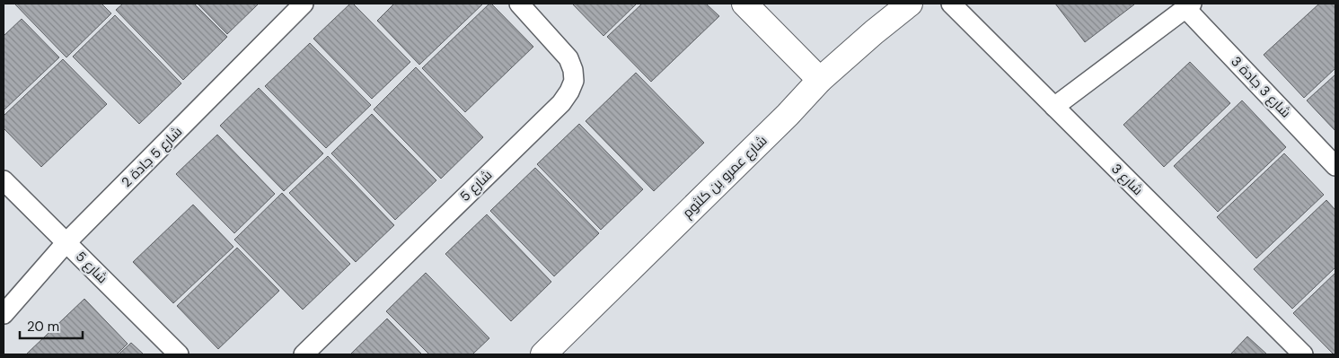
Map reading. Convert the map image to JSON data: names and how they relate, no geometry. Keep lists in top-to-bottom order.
{
  "streets": {
    "street": [
      "شارع 3 جادة 3",
      "شارع 5 جادة 2",
      "شارع عمرو بن كلثوم",
      "شارع 3",
      "شارع 5"
    ]
  },
  "crossings": [
    ["شارع 3 جادة 3", "شارع 3"],
    ["شارع 5 جادة 2", "شارع 5"]
  ],
  "scale_bar": "20 m"
}
